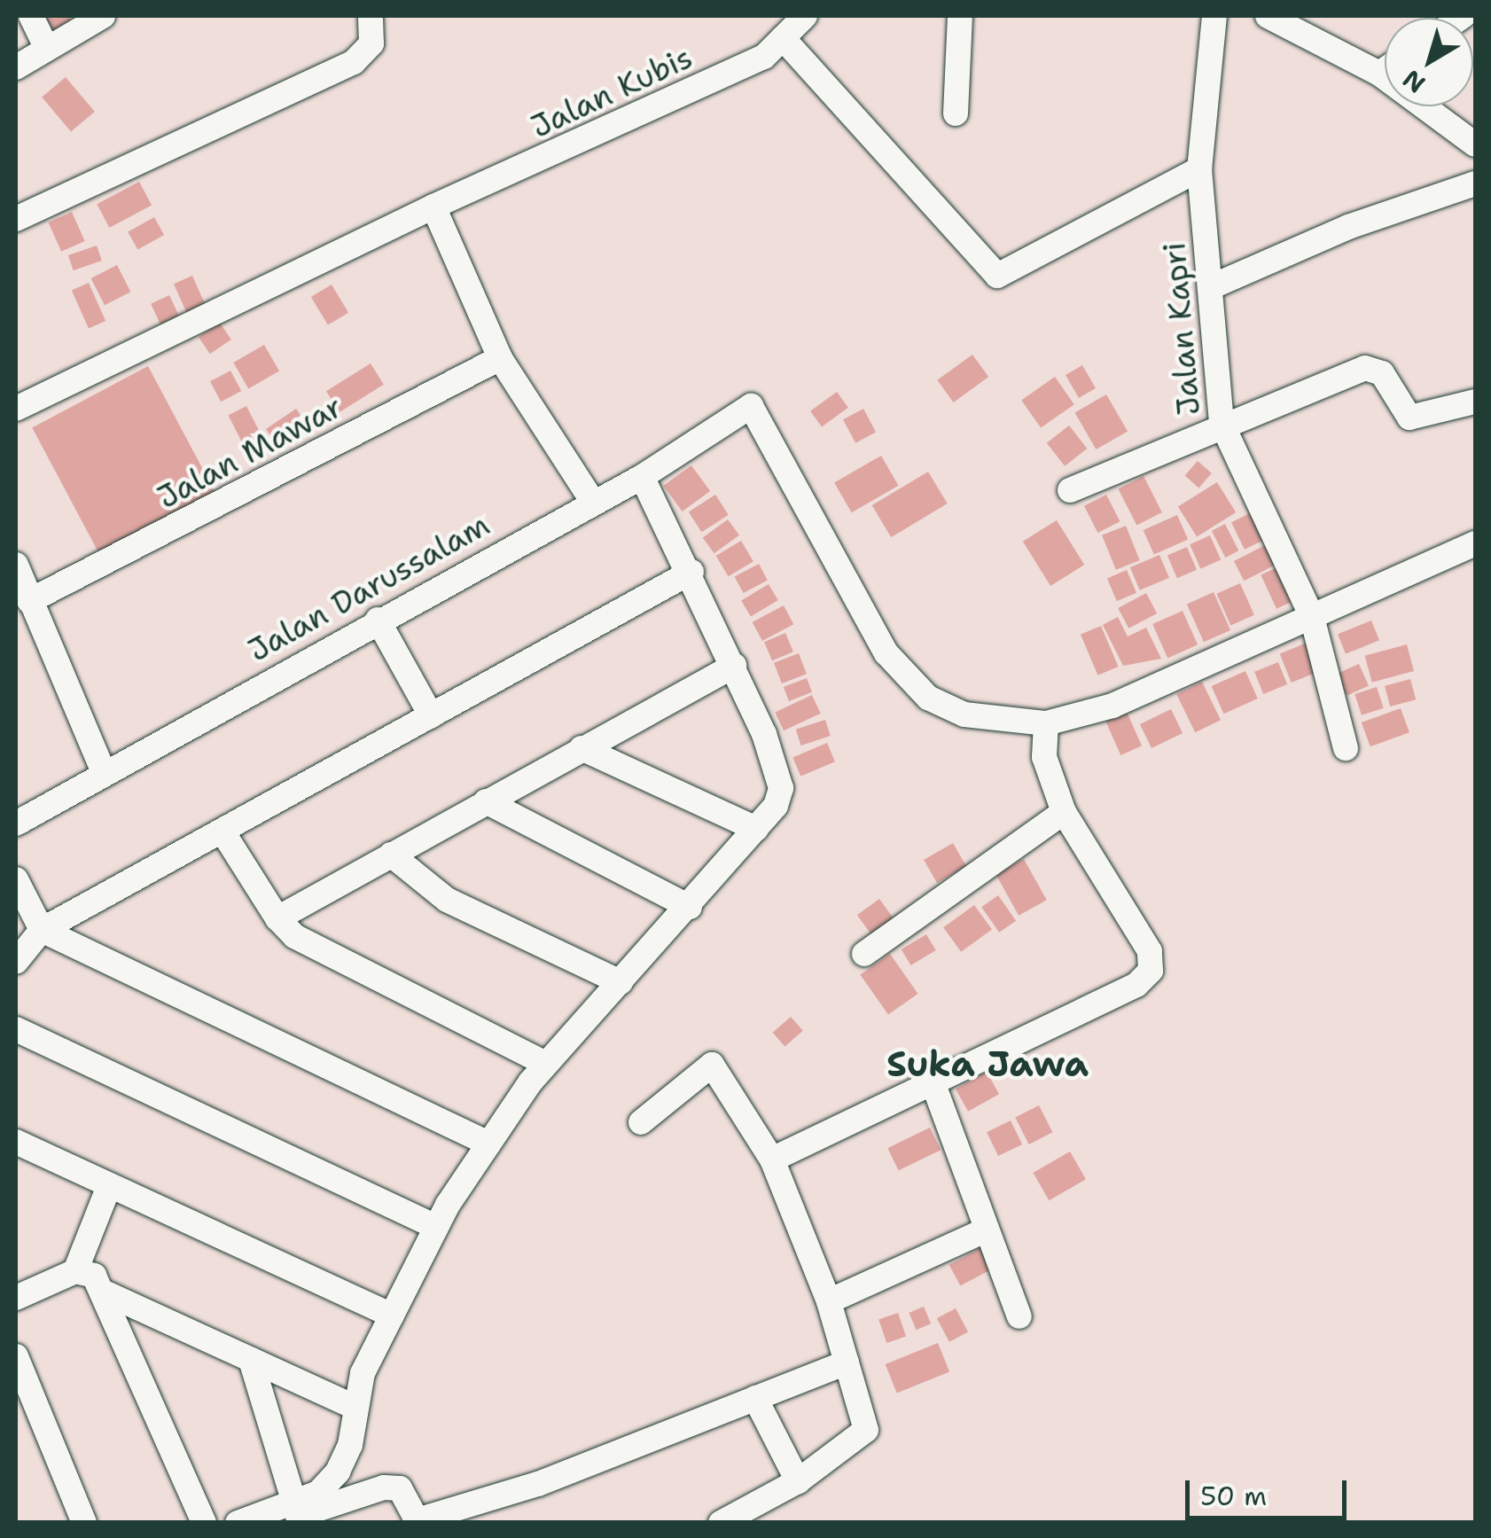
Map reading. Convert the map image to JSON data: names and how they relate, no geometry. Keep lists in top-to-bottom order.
{
  "streets": {
    "street": [
      "Jalan Kubis",
      "Jalan Kapri",
      "Jalan Mawar",
      "Jalan Darussalam"
    ]
  },
  "districts": ["Suka Jawa"],
  "scale_bar": "50 m",
  "north": "bottom left"
}
